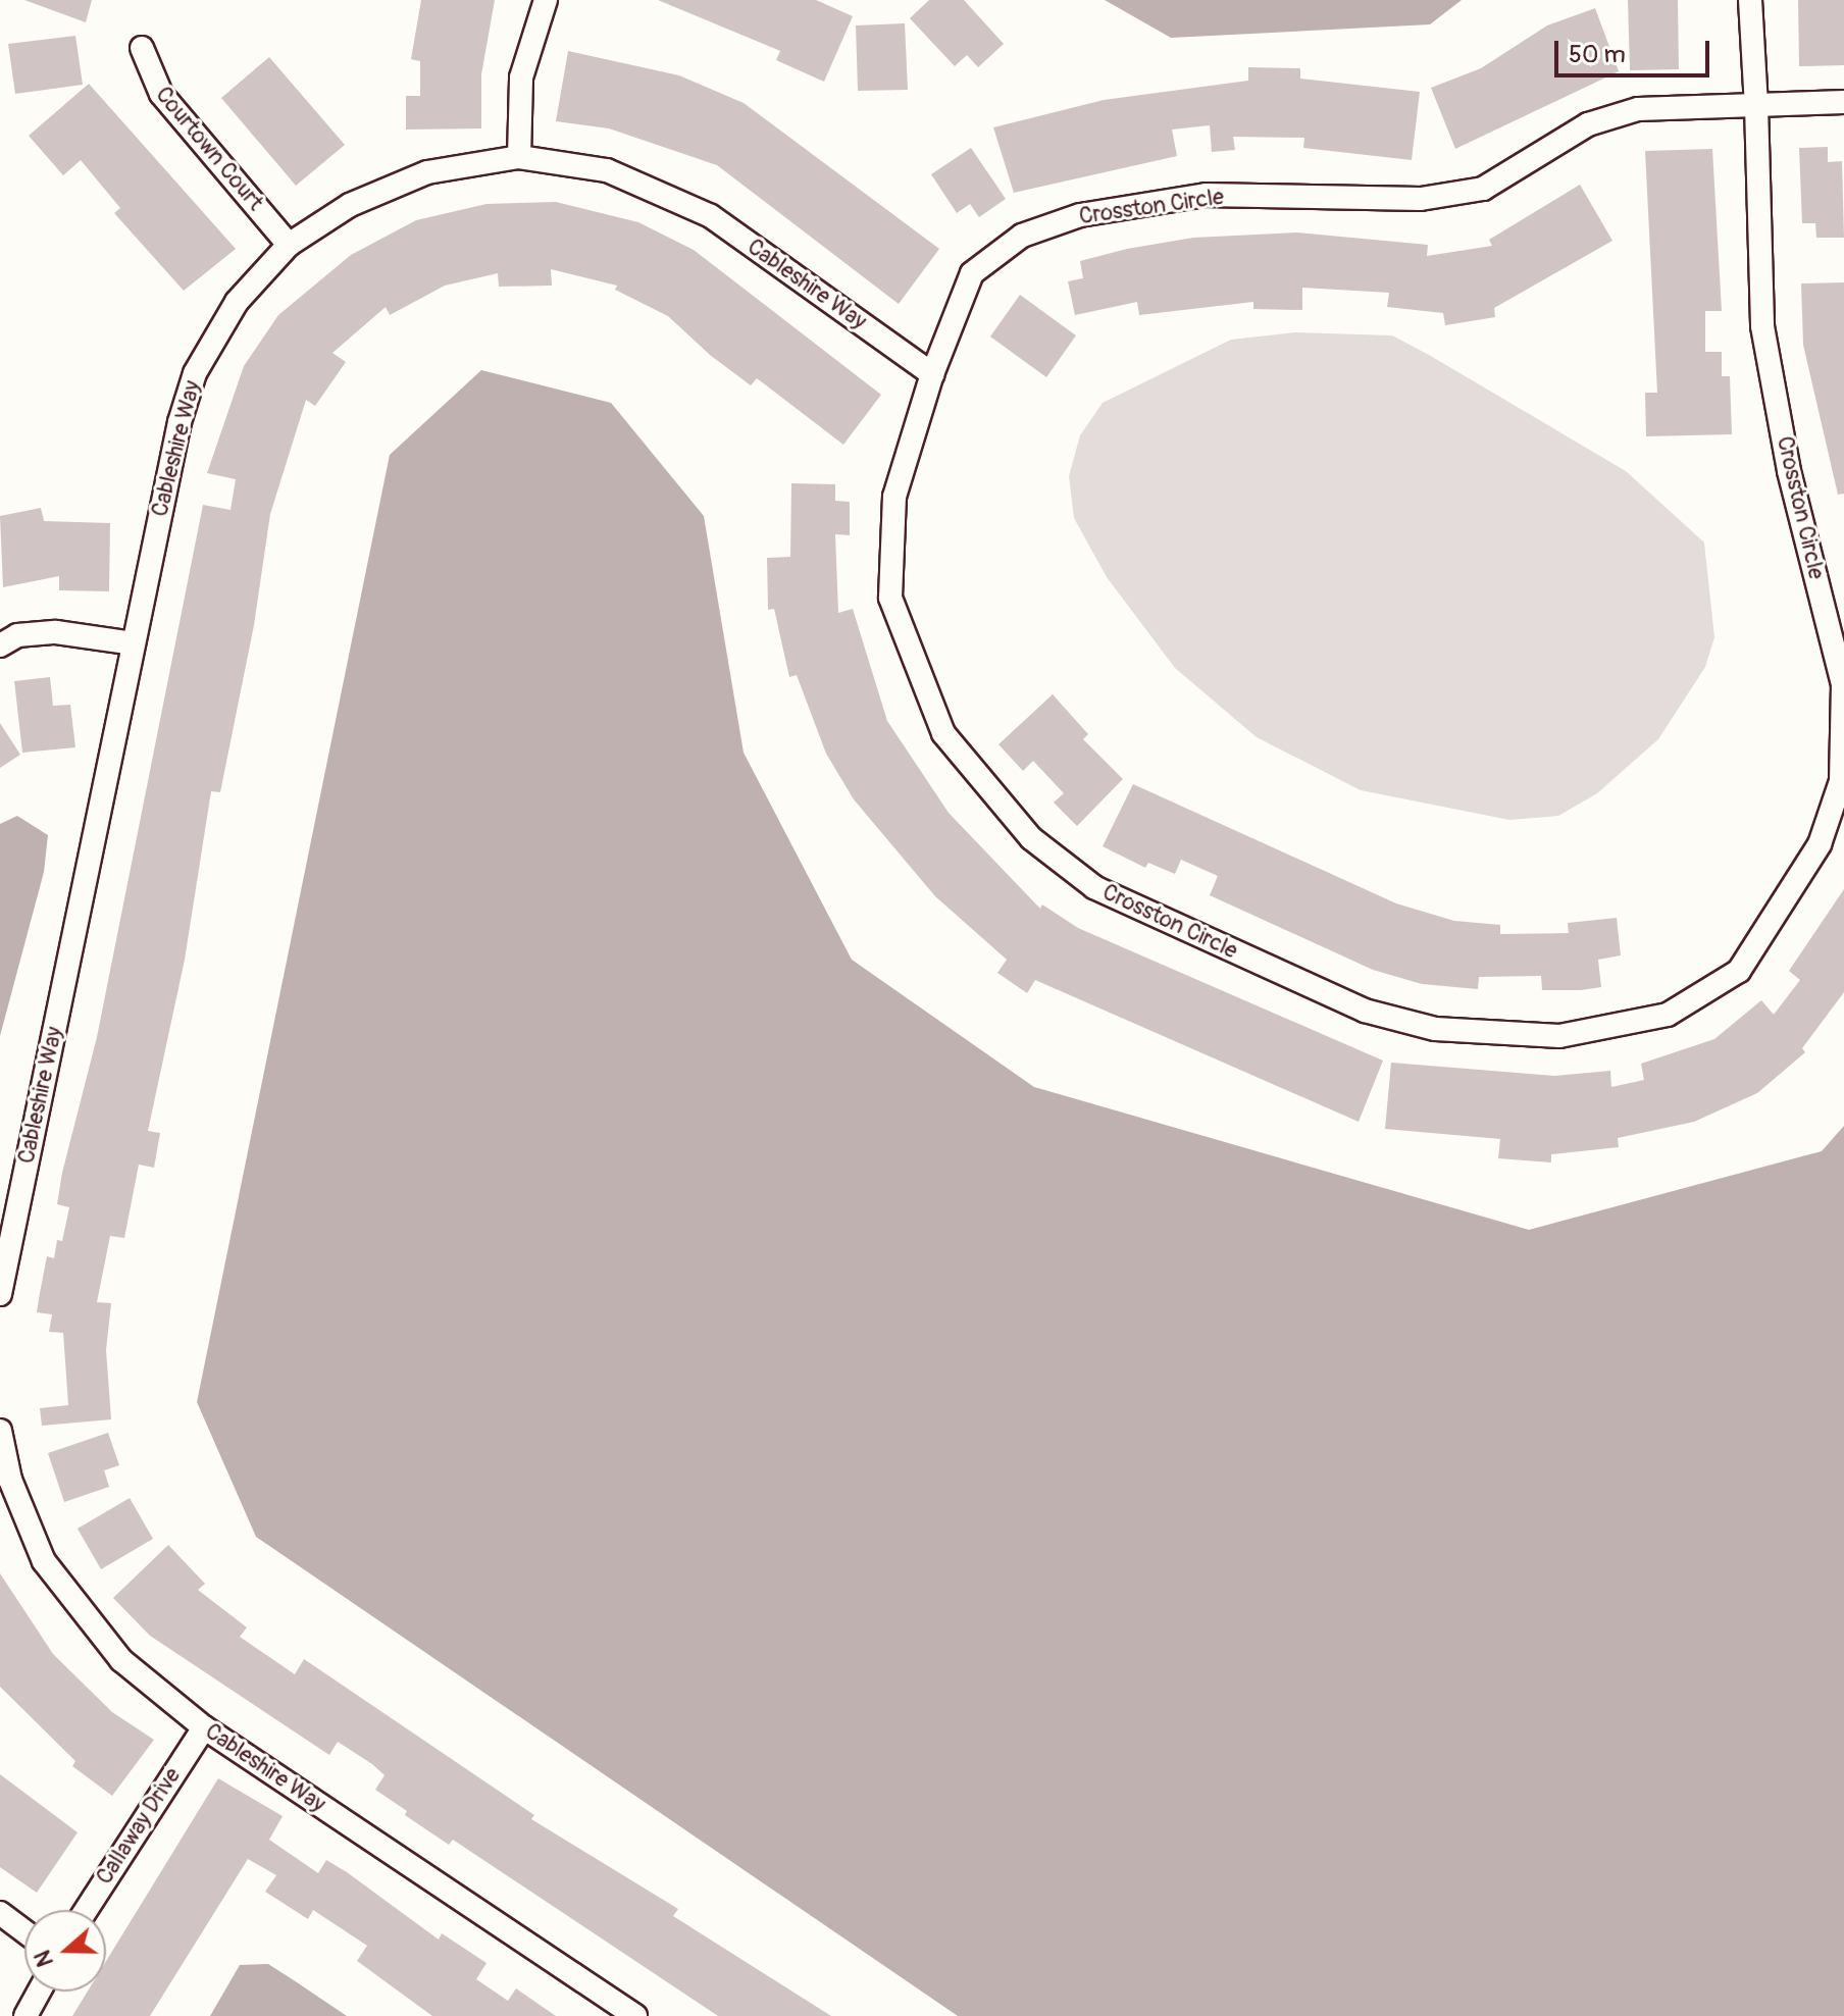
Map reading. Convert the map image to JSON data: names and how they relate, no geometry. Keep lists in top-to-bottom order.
{
  "streets": {
    "street": [
      "Courtown Court",
      "Crosston Circle",
      "Cableshire Way",
      "Callaway Drive"
    ]
  },
  "crossings": [
    ["Courtown Court", "Cableshire Way"],
    ["Crosston Circle", "Cableshire Way"],
    ["Cableshire Way", "Callaway Drive"]
  ],
  "scale_bar": "50 m",
  "north": "left"
}
